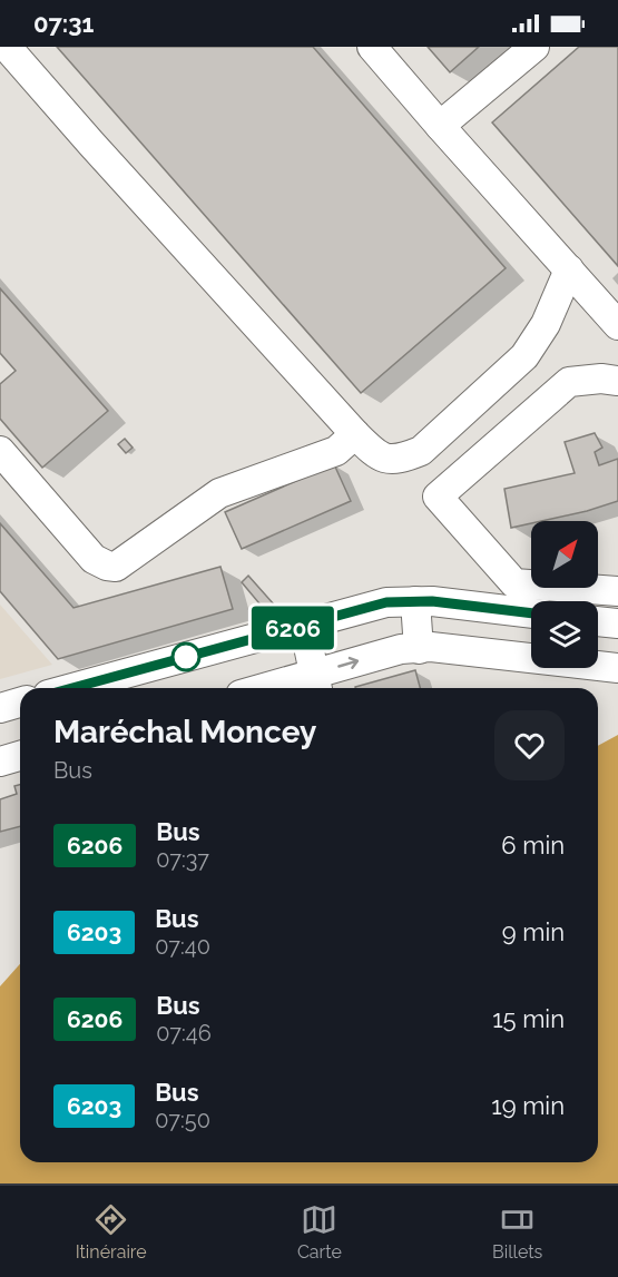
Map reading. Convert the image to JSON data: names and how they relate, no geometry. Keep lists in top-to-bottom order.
{
  "lines": ["bus line 6206"],
  "north": "top right",
  "page": {
    "status": "07:31",
    "on_map": "6206",
    "heading": ["Maréchal Moncey", "Bus"],
    "list": [
      {
        "mark": "6206",
        "name": "Bus",
        "note": "07:37",
        "value": "6 min"
      },
      {
        "mark": "6203",
        "name": "Bus",
        "note": "07:40",
        "value": "9 min"
      },
      {
        "mark": "6206",
        "name": "Bus",
        "note": "07:46",
        "value": "15 min"
      },
      {
        "mark": "6203",
        "name": "Bus",
        "note": "07:50",
        "value": "19 min"
      }
    ],
    "tabs": ["Itinéraire", "Carte", "Billets"]
  }
}
